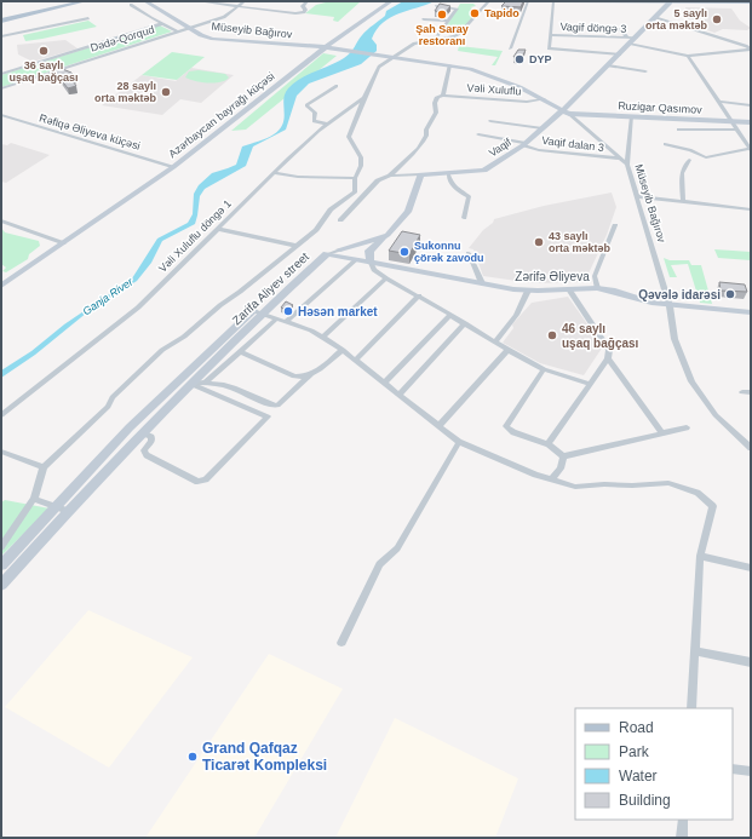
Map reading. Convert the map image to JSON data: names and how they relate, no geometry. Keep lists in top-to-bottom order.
{
  "streets": {
    "street": [
      "Vagif döngə 3",
      "Müseyib Bağırov",
      "Dədə-Qorqud",
      "Vəli Xuluflu",
      "Ruzigar Qasımov",
      "Azərbaycan bayrağı küçəsi",
      "Rəfiqə Əliyeva küçəsi",
      "Vaqif dalan 3",
      "Vaqif",
      "Vəli Xuluflu döngə 1",
      "Zərifə Əliyeva",
      "Zarifa Aliyev street"
    ]
  },
  "crossings": [
    ["Vagif döngə 3", "Vaqif"],
    ["Müseyib Bağırov", "Dədə-Qorqud"],
    ["Müseyib Bağırov", "Vəli Xuluflu"],
    ["Müseyib Bağırov", "Ruzigar Qasımov"],
    ["Müseyib Bağırov", "Azərbaycan bayrağı küçəsi"],
    ["Müseyib Bağırov", "Vaqif dalan 3"],
    ["Müseyib Bağırov", "Vaqif"],
    ["Müseyib Bağırov", "Vəli Xuluflu döngə 1"],
    ["Müseyib Bağırov", "Zərifə Əliyeva"],
    ["Ruzigar Qasımov", "Vaqif"],
    ["Azərbaycan bayrağı küçəsi", "Rəfiqə Əliyeva küçəsi"],
    ["Vaqif dalan 3", "Vaqif"],
    ["Zərifə Əliyeva", "Zarifa Aliyev street"]
  ],
  "water": ["Ganja River"],
  "places": [
    "Tapido",
    "Şah Saray restoranı",
    "5 saylı orta məktəb",
    "36 saylı uşaq bağçası",
    "DYP",
    "28 saylı orta məktəb",
    "43 saylı orta məktəb",
    "Sukonnu çörək zavodu",
    "Qəvələ idarəsi",
    "Həsən market",
    "46 saylı uşaq bağçası",
    "Grand Qafqaz Ticarət Kompleksi"
  ],
  "legend": [
    "Road",
    "Park",
    "Water",
    "Building"
  ]
}
